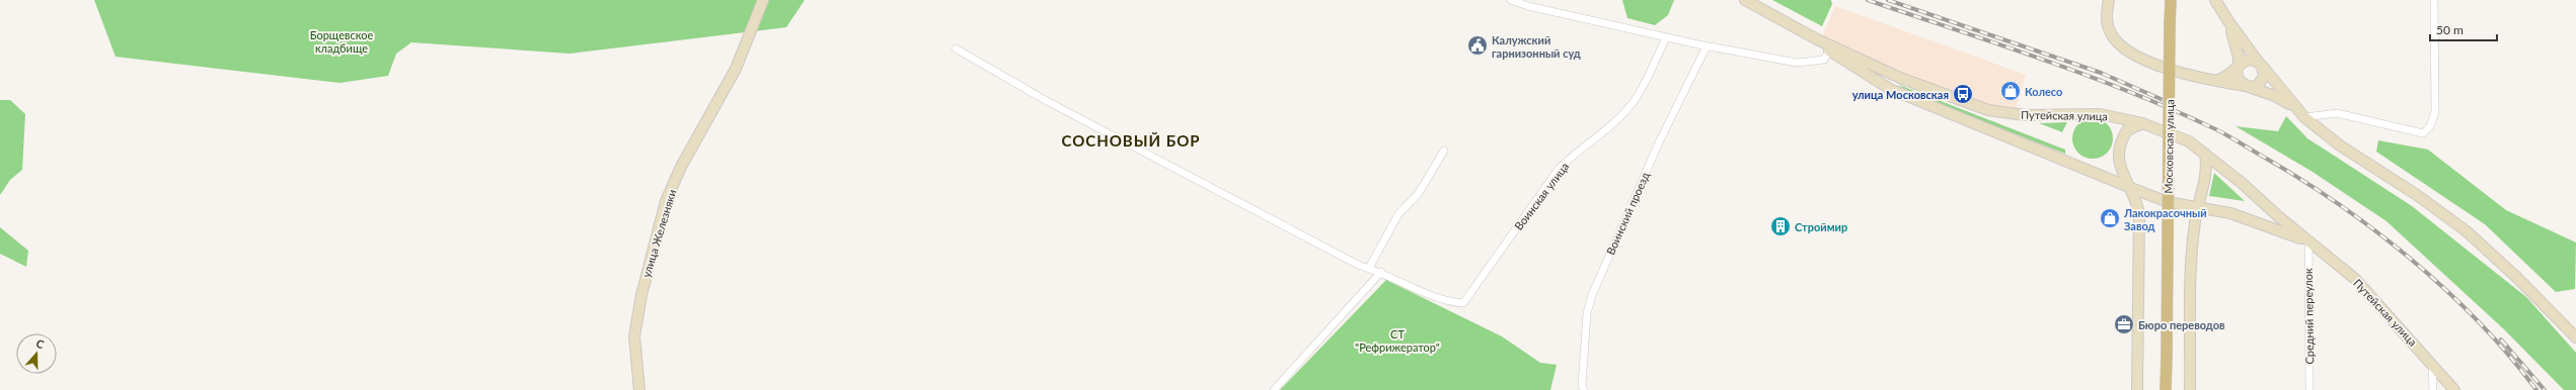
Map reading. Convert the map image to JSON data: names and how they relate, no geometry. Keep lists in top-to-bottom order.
{
  "streets": {
    "main road": ["Путейская улица", "Московская улица", "улица Железняки"],
    "street": ["Воинская улица", "Воинский проезд", "Средний переулок"]
  },
  "crossings": [
    ["Путейская улица", "Средний переулок"]
  ],
  "districts": ["СОСНОВЫЙ БОР"],
  "parks": ["Борщевское кладбище", "СТ \"Рефрижератор\""],
  "places": {
    "public building": ["Калужский гарнизонный суд"],
    "shop": ["Колесо", "Лакокрасочный Завод"],
    "bus stop": ["улица Московская"],
    "building": ["Строймир"],
    "office": ["Бюро переводов"]
  },
  "scale_bar": "50 m",
  "north": "top"
}
